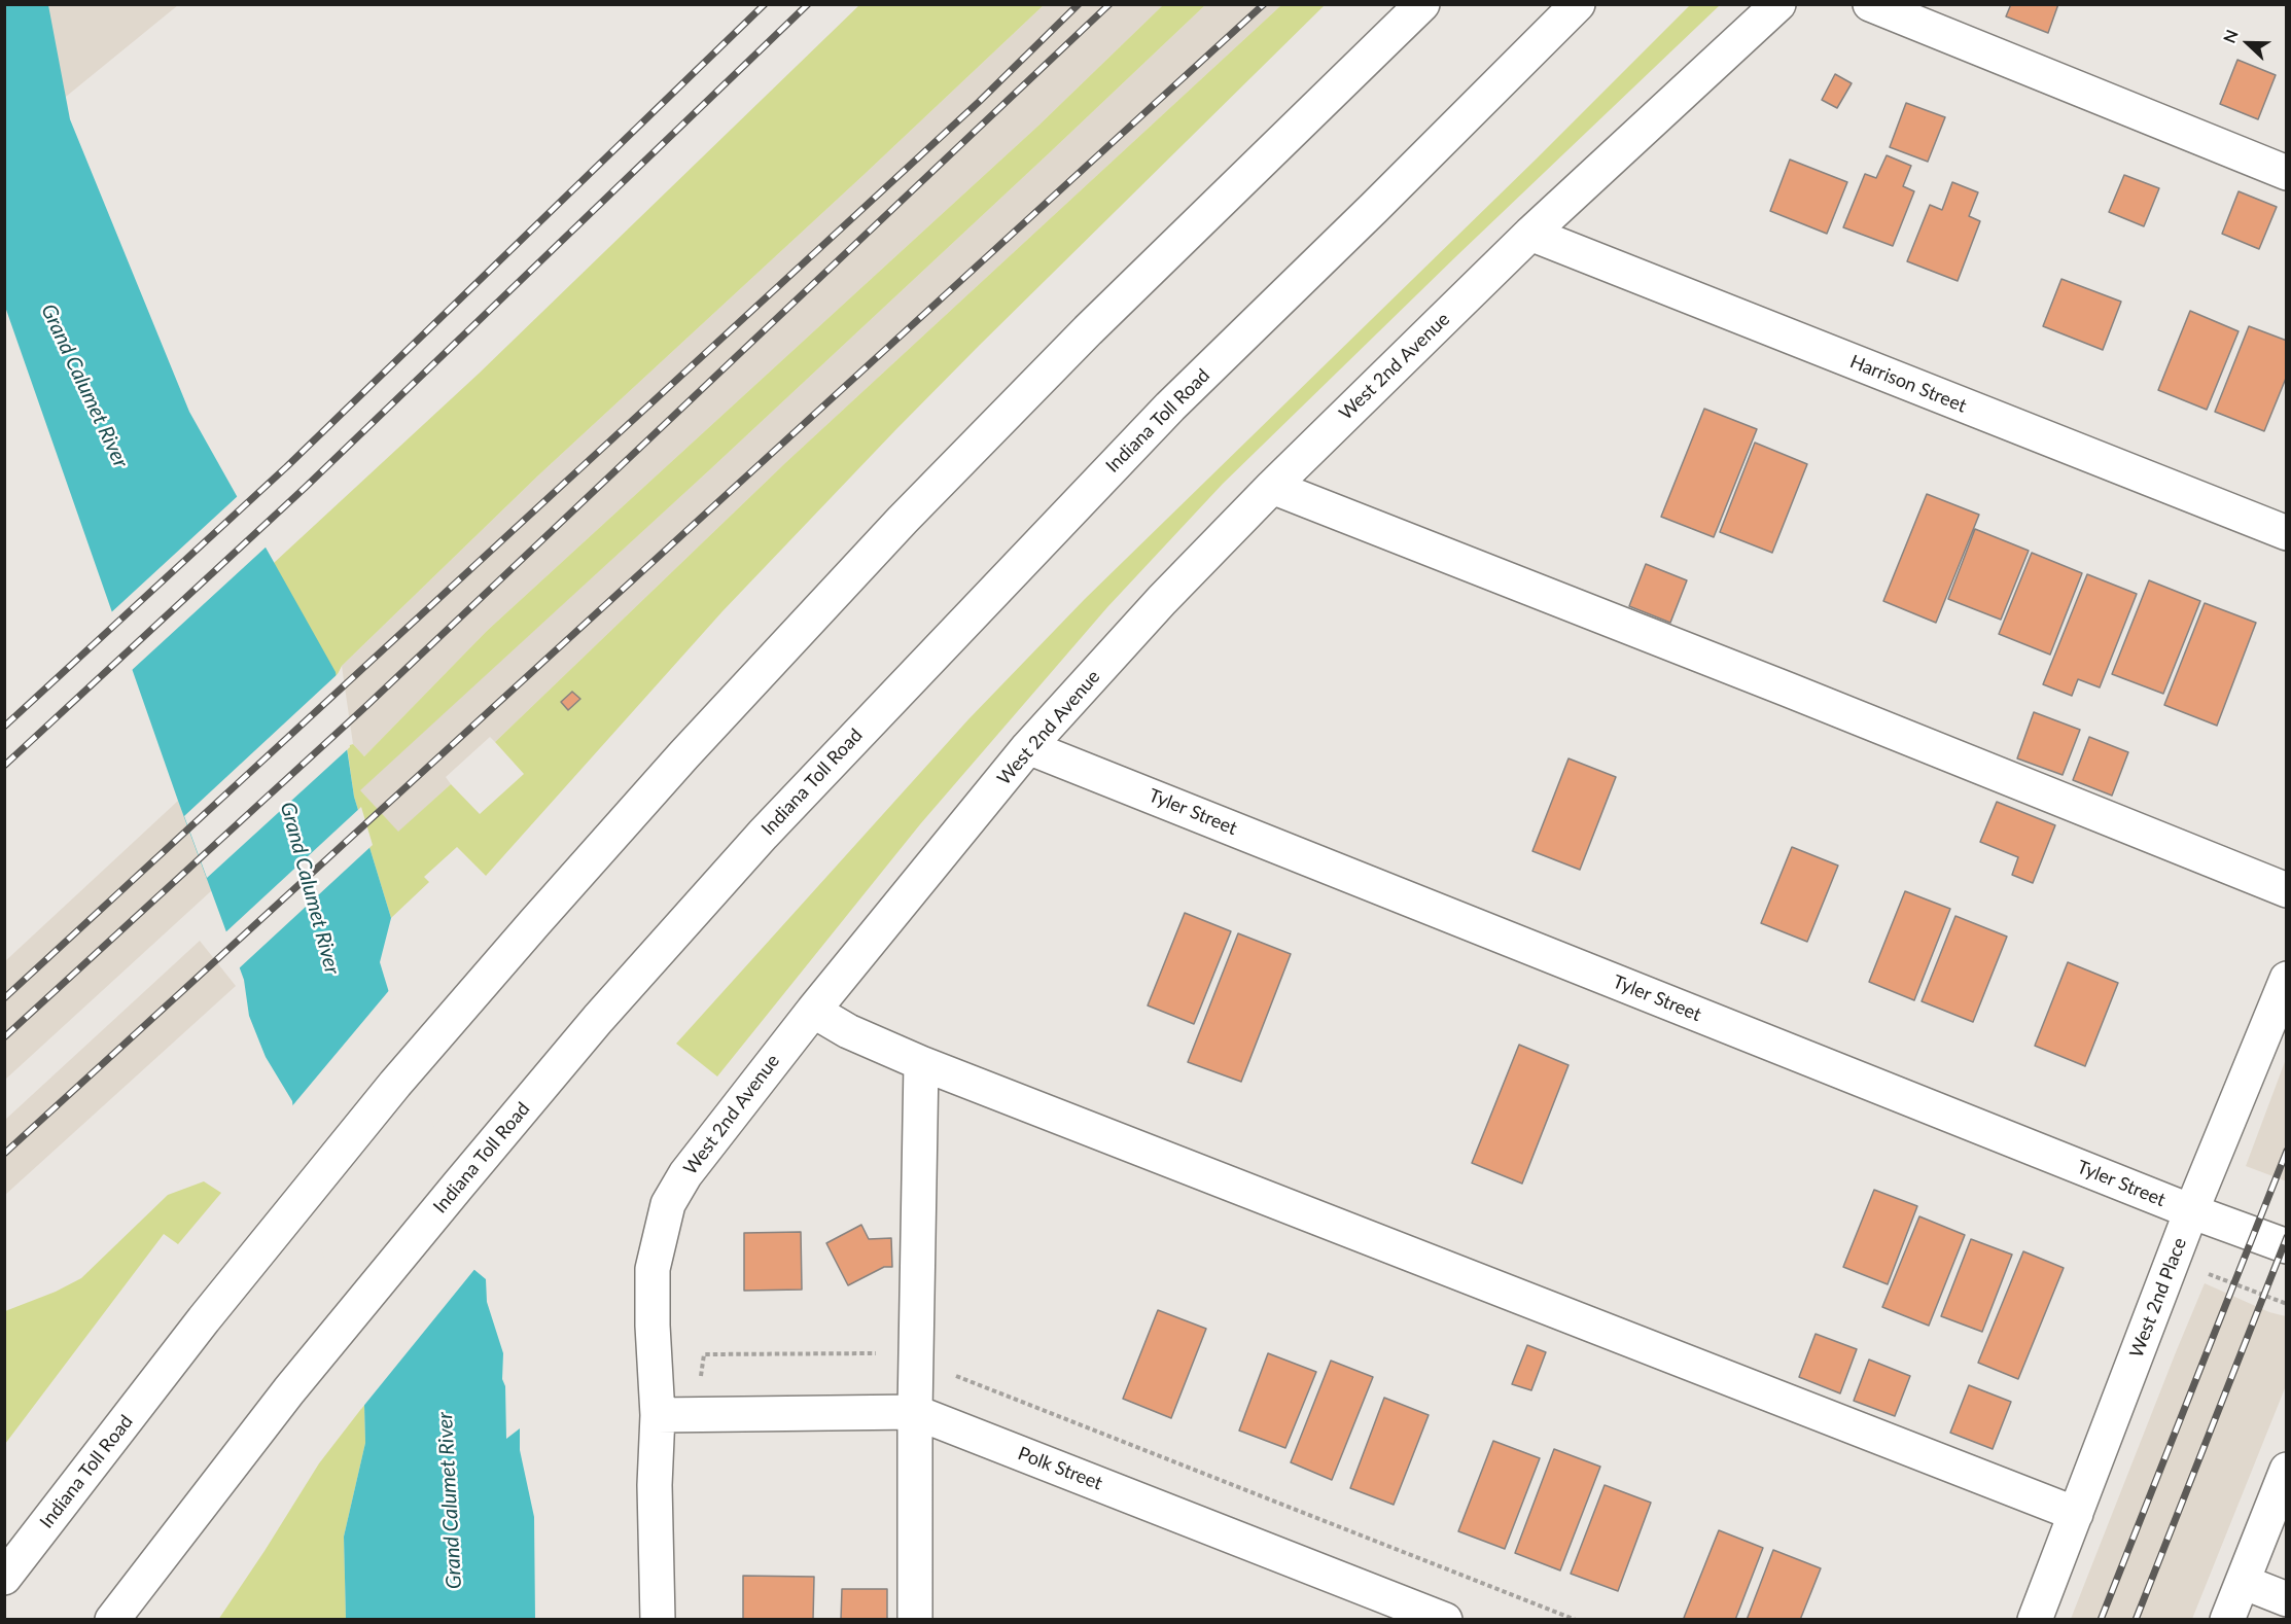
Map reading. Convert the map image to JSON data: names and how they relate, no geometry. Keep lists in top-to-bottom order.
{
  "streets": {
    "main road": [
      "West 2nd Avenue",
      "Harrison Street",
      "Indiana Toll Road",
      "Tyler Street",
      "West 2nd Place",
      "Polk Street"
    ]
  },
  "crossings": [
    ["West 2nd Avenue", "Harrison Street"],
    ["West 2nd Avenue", "Tyler Street"],
    ["West 2nd Avenue", "Polk Street"],
    ["Tyler Street", "West 2nd Place"]
  ],
  "water": ["Grand Calumet River"],
  "north": "left"
}
